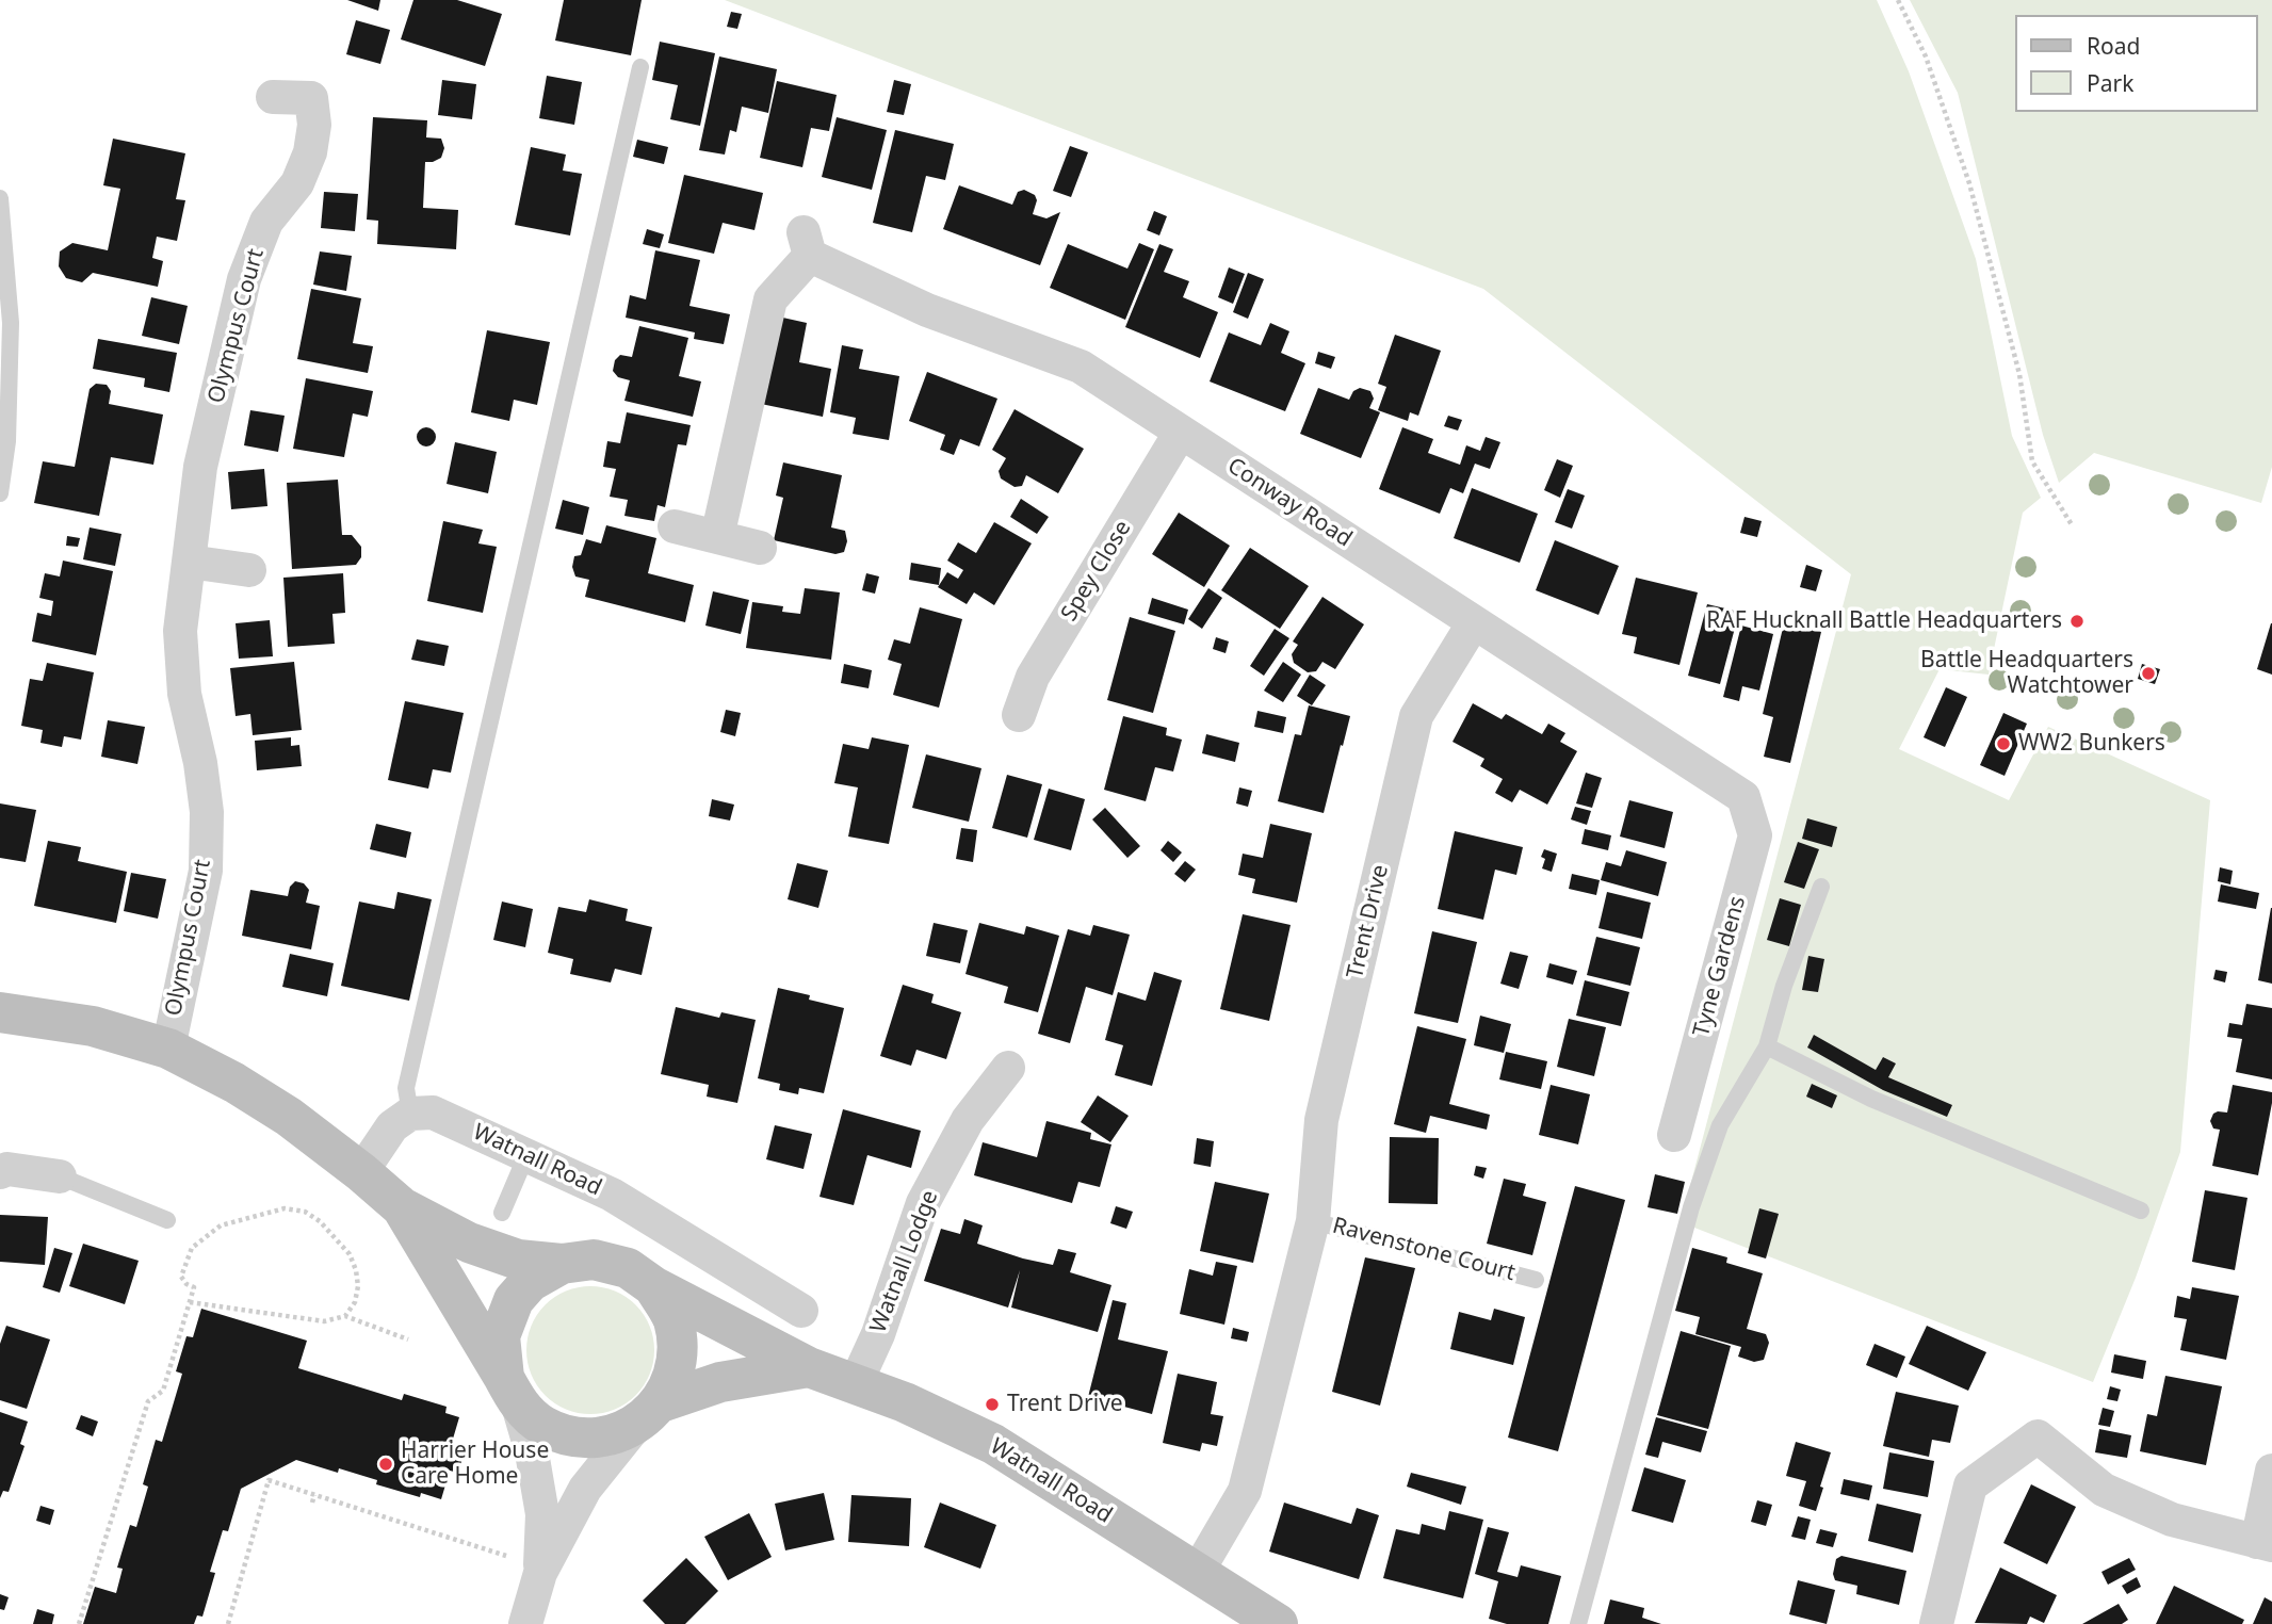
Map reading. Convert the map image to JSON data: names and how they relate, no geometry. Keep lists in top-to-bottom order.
{
  "streets": {
    "main road": ["Watnall Road"],
    "street": [
      "Olympus Court",
      "Conway Road",
      "Spey Close",
      "Trent Drive",
      "Tyne Gardens",
      "Watnall Lodge"
    ],
    "lane": ["Ravenstone Court"]
  },
  "crossings": [
    ["Olympus Court", "Watnall Road"],
    ["Conway Road", "Spey Close"],
    ["Conway Road", "Trent Drive"],
    ["Conway Road", "Tyne Gardens"],
    ["Trent Drive", "Watnall Road"],
    ["Trent Drive", "Ravenstone Court"],
    ["Watnall Road", "Watnall Lodge"]
  ],
  "places": [
    "RAF Hucknall Battle Headquarters",
    "Battle Headquarters Watchtower",
    "WW2 Bunkers",
    "Trent Drive",
    "Harrier House Care Home"
  ],
  "legend": ["Road", "Park"]
}
